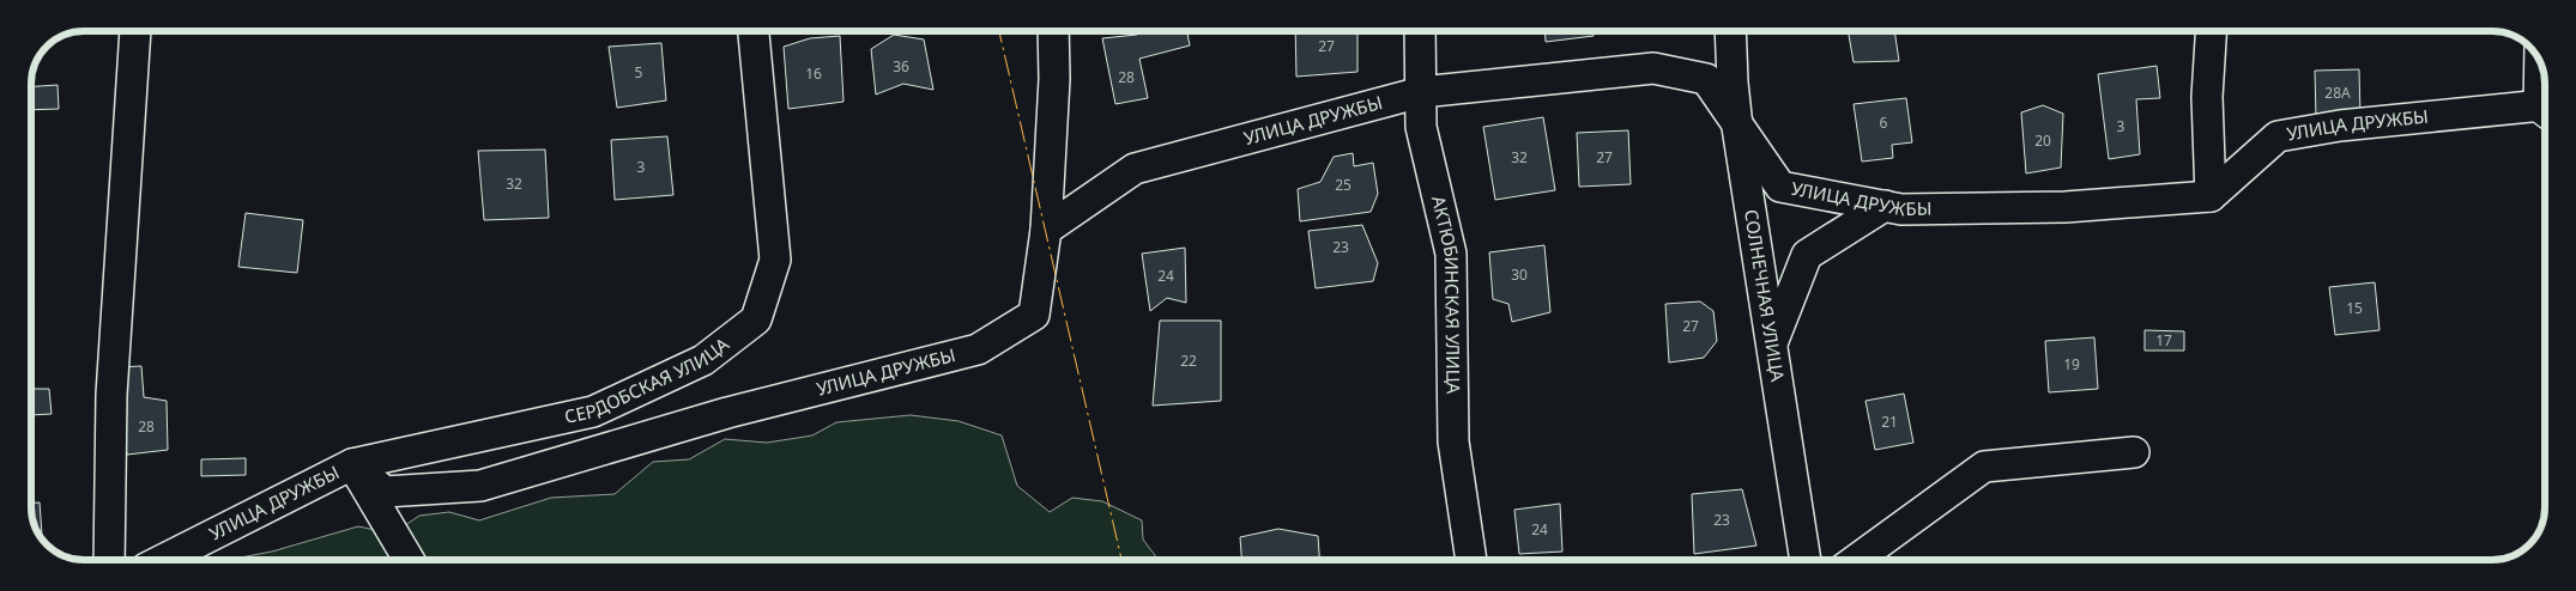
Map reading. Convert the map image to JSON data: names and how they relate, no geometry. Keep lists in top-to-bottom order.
{
  "streets": {
    "street": [
      "УЛИЦА ДРУЖБЫ",
      "АКТЮБИНСКАЯ УЛИЦА",
      "СОЛНЕЧНАЯ УЛИЦА",
      "СЕРДОБСКАЯ УЛИЦА"
    ]
  },
  "crossings": [
    ["УЛИЦА ДРУЖБЫ", "АКТЮБИНСКАЯ УЛИЦА"],
    ["УЛИЦА ДРУЖБЫ", "СОЛНЕЧНАЯ УЛИЦА"],
    ["УЛИЦА ДРУЖБЫ", "СЕРДОБСКАЯ УЛИЦА"]
  ],
  "house_numbers": [
    "27",
    "36",
    "5",
    "16",
    "28",
    "28А",
    "6",
    "3",
    "20",
    "32",
    "27",
    "3",
    "32",
    "25",
    "23",
    "30",
    "24",
    "15",
    "27",
    "17",
    "22",
    "19",
    "21",
    "28",
    "23",
    "24"
  ]
}
